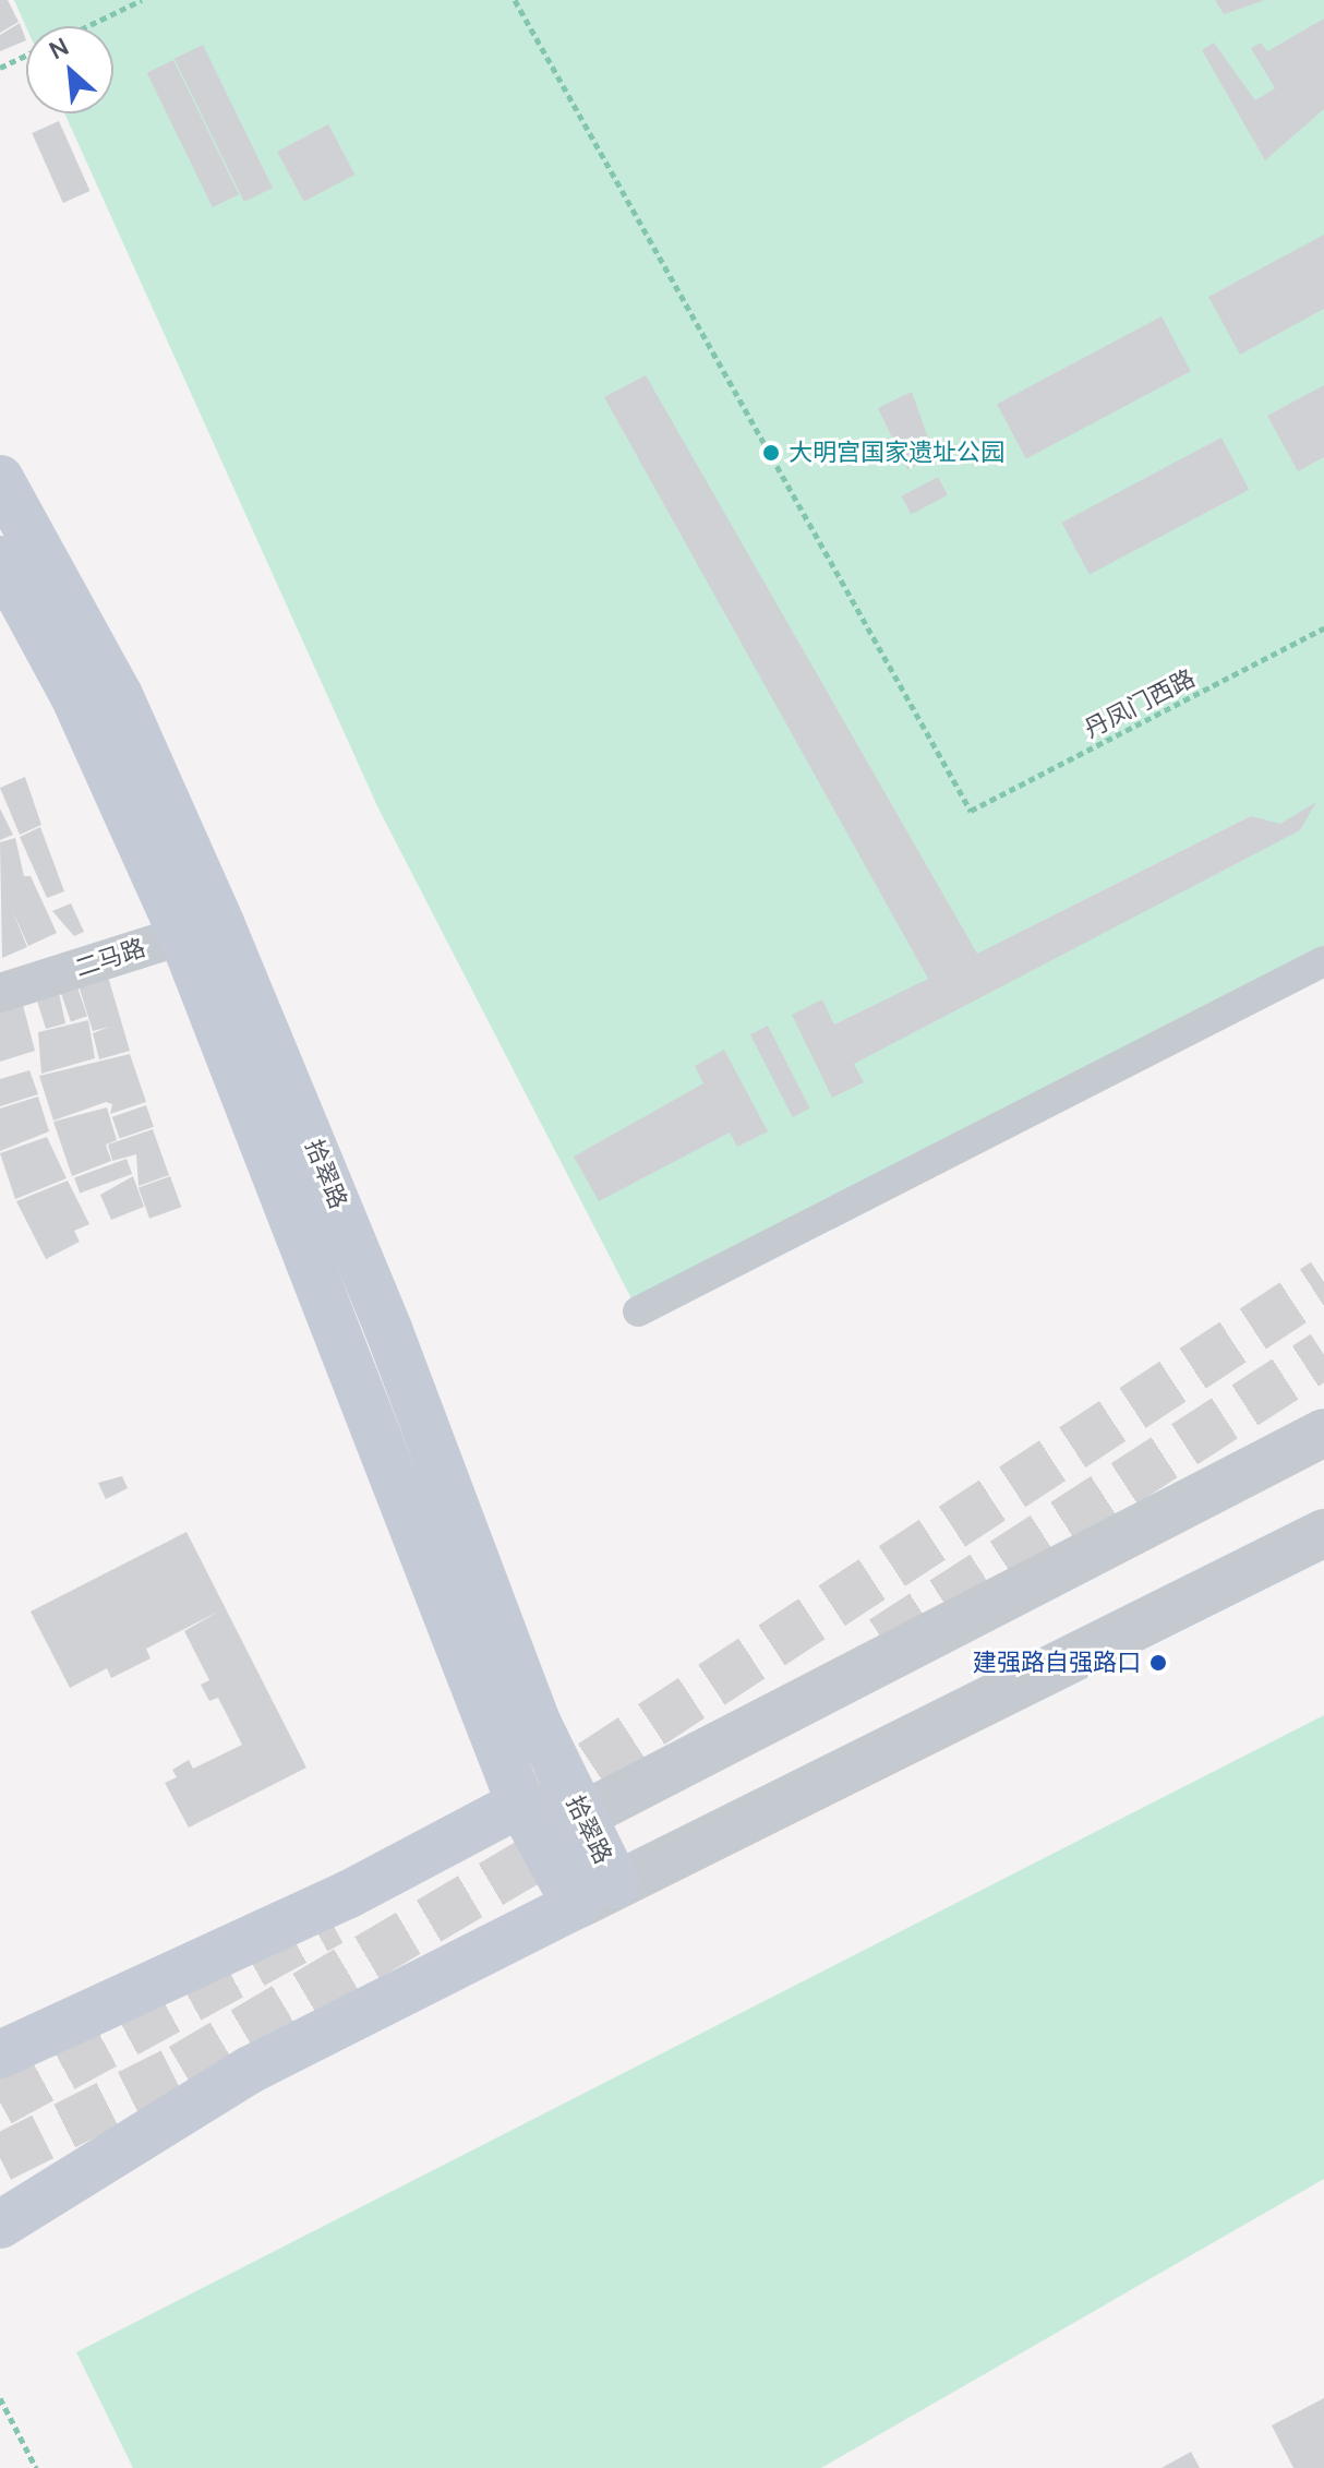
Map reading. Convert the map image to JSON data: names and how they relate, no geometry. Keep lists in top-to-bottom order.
{
  "streets": {
    "main road": ["拾翠路"],
    "street": ["二马路"],
    "path": ["丹凤门西路"]
  },
  "crossings": [
    ["二马路", "拾翠路"]
  ],
  "places": ["大明宫国家遗址公园", "建强路自强路口"],
  "north": "top left"
}
